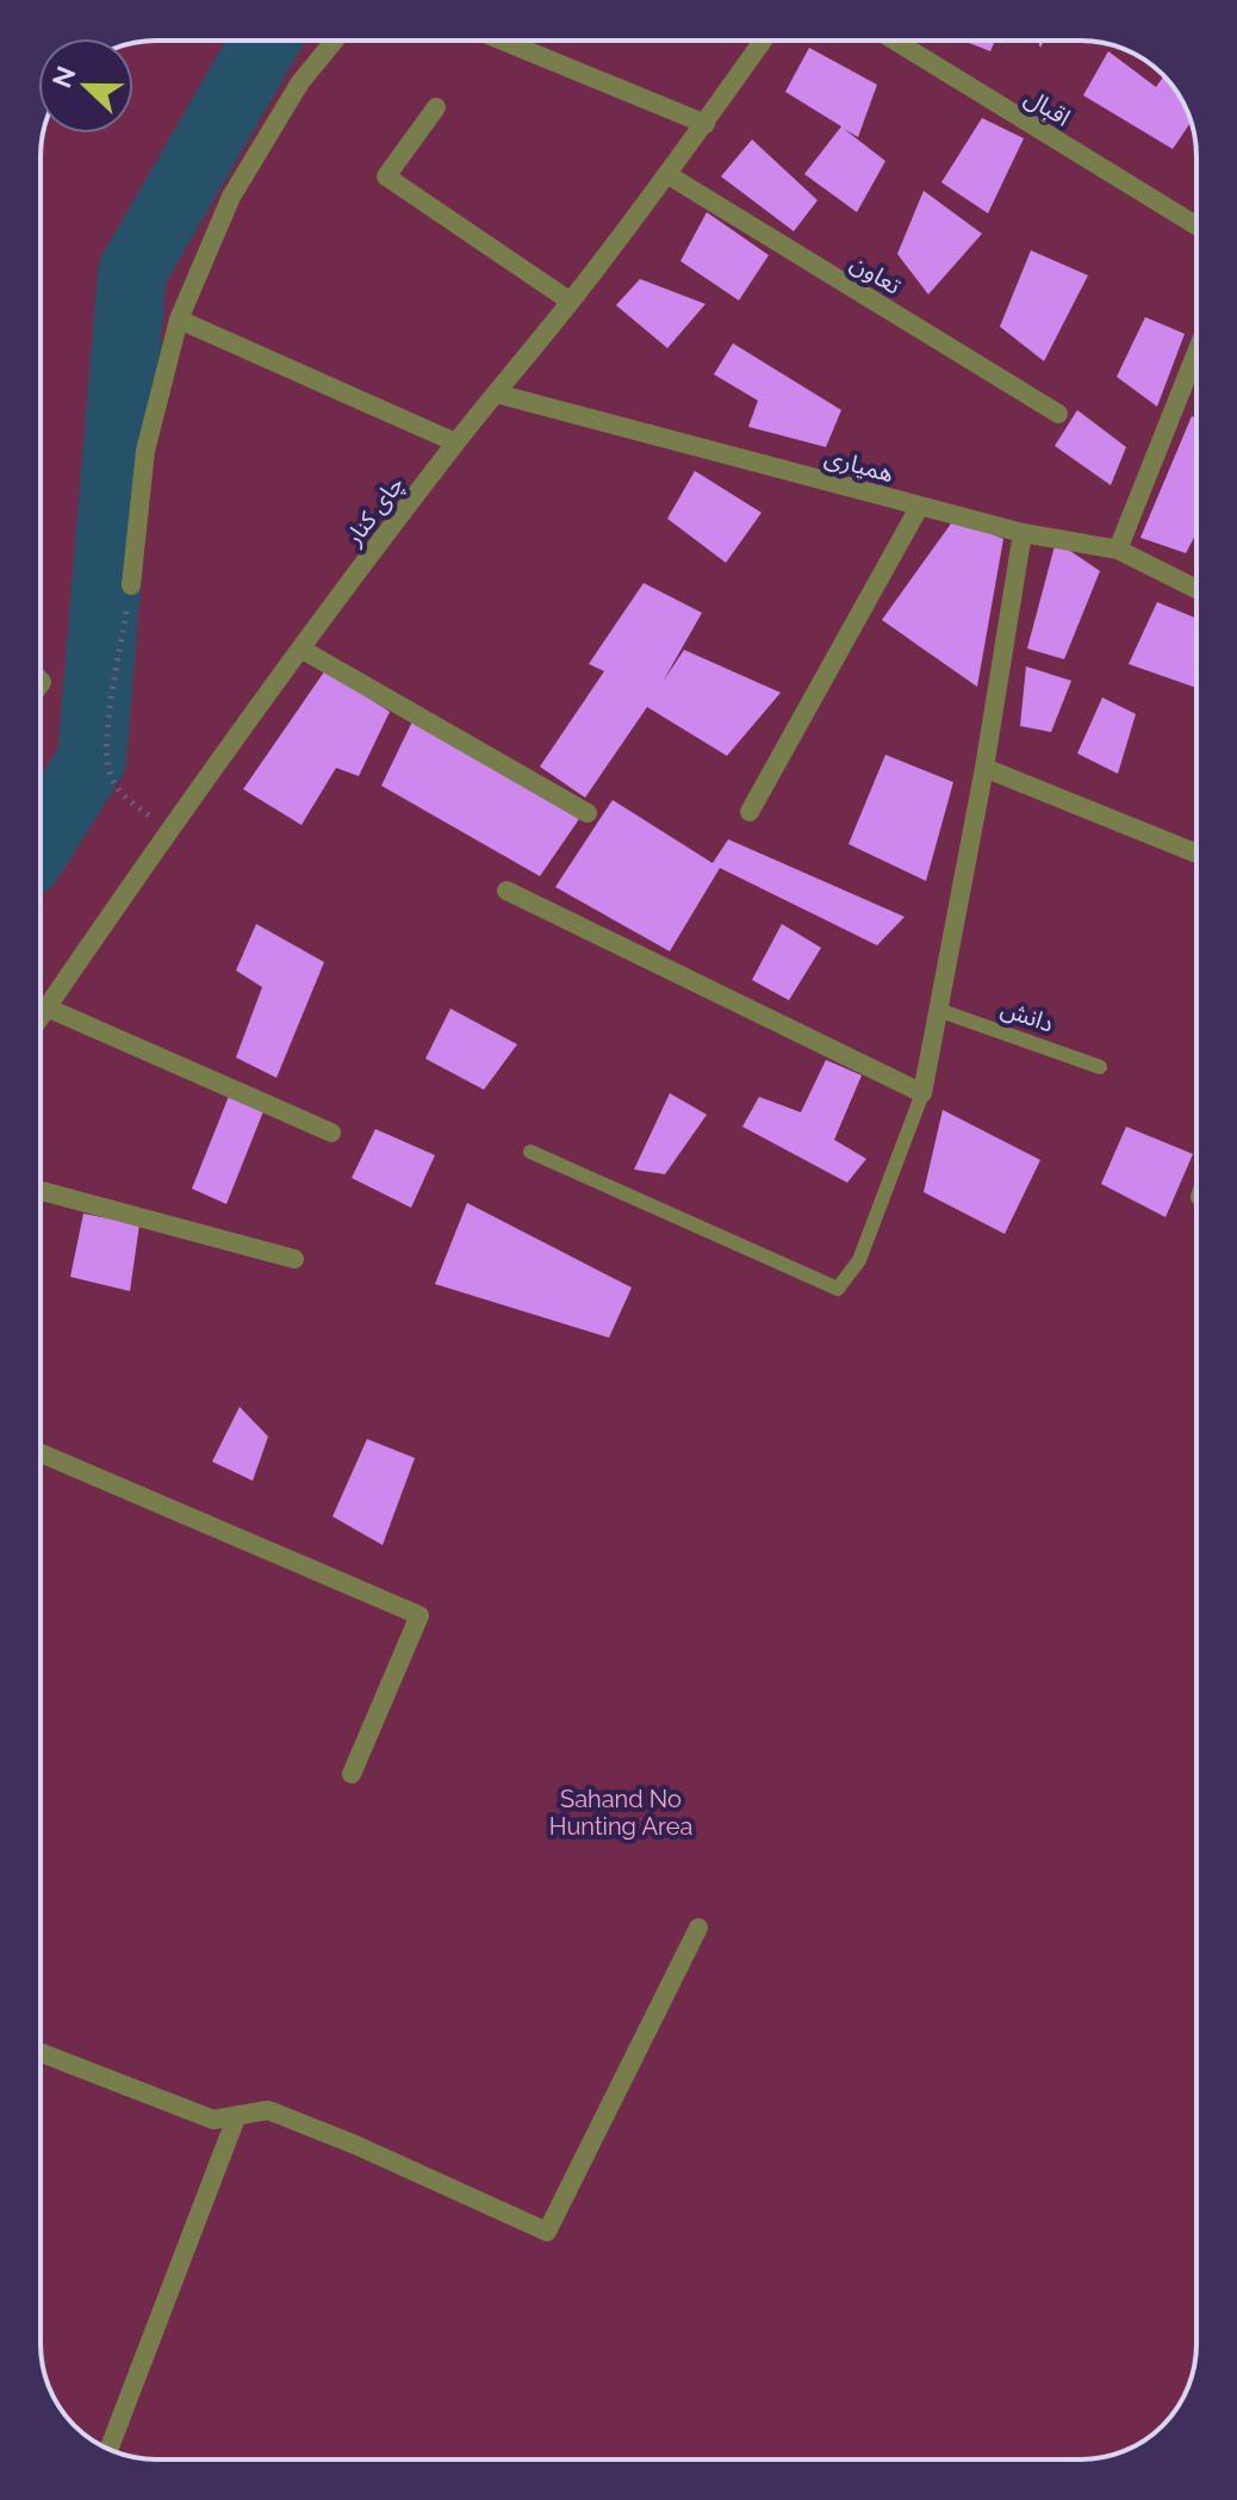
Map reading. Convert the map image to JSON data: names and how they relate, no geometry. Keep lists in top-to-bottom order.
{
  "streets": {
    "street": [
      "اقبال",
      "تعاون",
      "همیاری",
      "چای کنار"
    ],
    "lane": ["دانش"]
  },
  "crossings": [
    ["تعاون", "چای کنار"],
    ["همیاری", "چای کنار"]
  ],
  "parks": ["Sahand No Hunting Area"],
  "north": "left"
}
